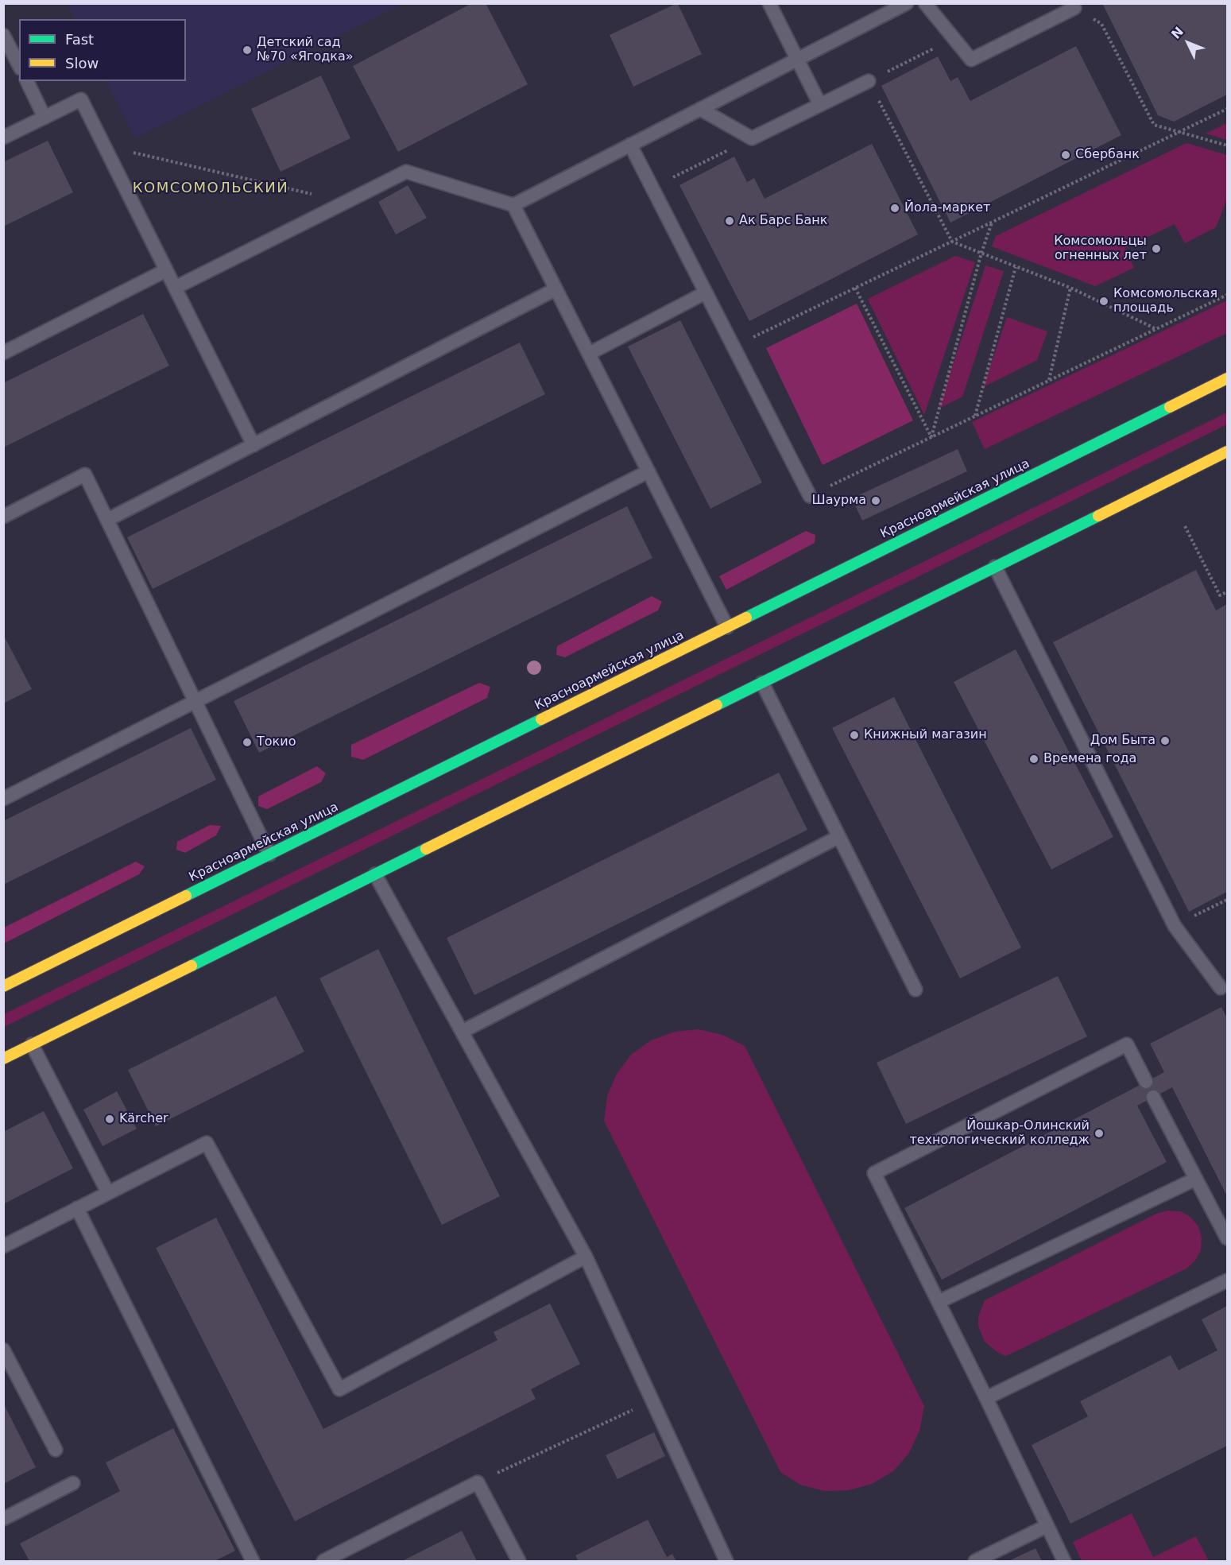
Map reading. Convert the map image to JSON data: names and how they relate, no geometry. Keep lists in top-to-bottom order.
{
  "streets": {
    "main road": ["Красноармейская улица"]
  },
  "districts": ["КОМСОМОЛЬСКИЙ"],
  "places": [
    "Детский сад №70 «Ягодка»",
    "Сбербанк",
    "Йола-маркет",
    "Ак Барс Банк",
    "Комсомольцы огненных лет",
    "Комсомольская площадь",
    "Шаурма",
    "Книжный магазин",
    "Дом Быта",
    "Токио",
    "Времена года",
    "Kärcher",
    "Йошкар-Олинский технологический колледж"
  ],
  "legend": ["Fast", "Slow"],
  "north": "top left"
}
